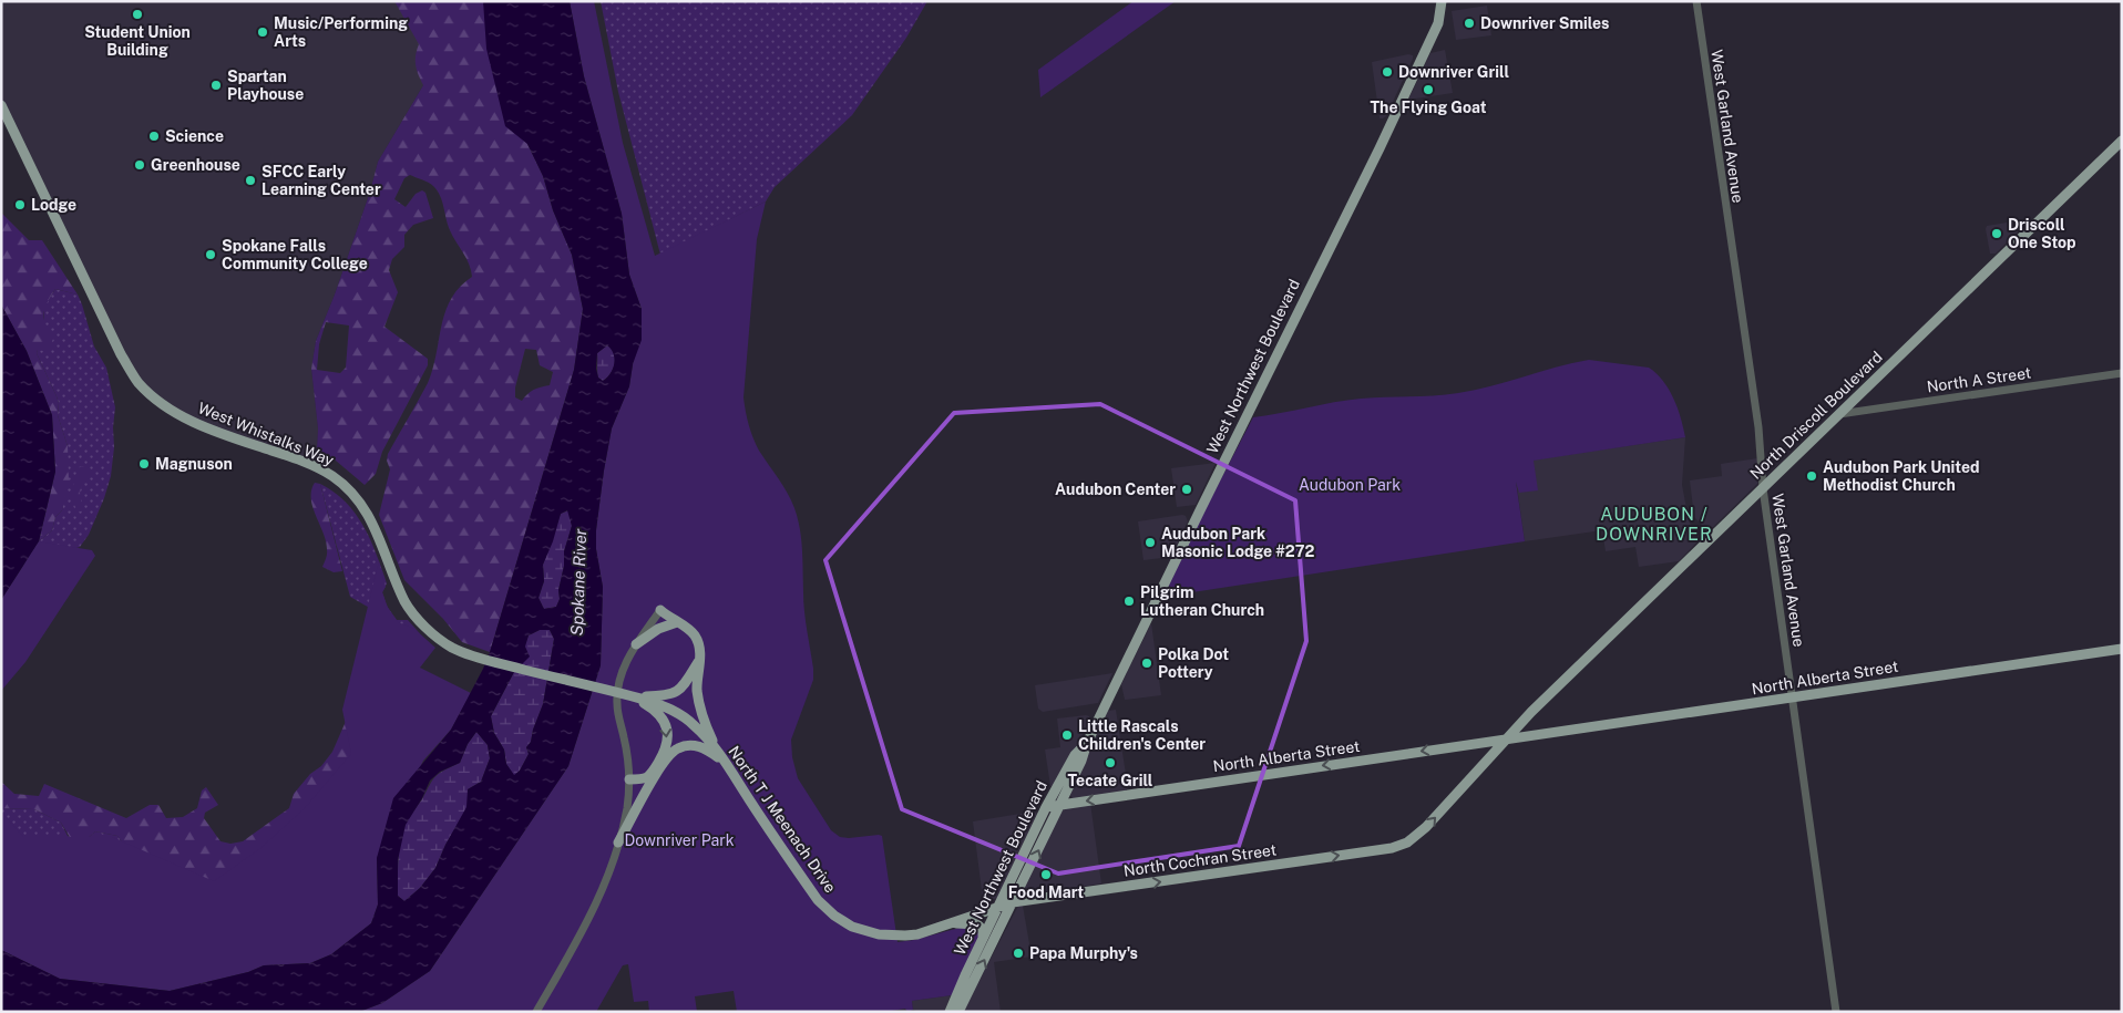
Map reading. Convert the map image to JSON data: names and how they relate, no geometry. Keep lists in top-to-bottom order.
{
  "streets": {
    "main road": [
      "West Northwest Boulevard",
      "North Driscoll Boulevard",
      "West Whistalks Way",
      "North Alberta Street",
      "North T J Meenach Drive",
      "North Cochran Street"
    ],
    "street": ["West Garland Avenue", "North A Street"]
  },
  "crossings": [
    ["West Garland Avenue", "North Driscoll Boulevard"],
    ["West Garland Avenue", "North Alberta Street"],
    ["West Northwest Boulevard", "North Alberta Street"],
    ["West Northwest Boulevard", "North T J Meenach Drive"],
    ["West Northwest Boulevard", "North Cochran Street"],
    ["North A Street", "North Driscoll Boulevard"],
    ["North Driscoll Boulevard", "North Alberta Street"],
    ["North Driscoll Boulevard", "North Cochran Street"],
    ["West Whistalks Way", "North T J Meenach Drive"],
    ["North T J Meenach Drive", "North Cochran Street"]
  ],
  "one_way": ["North Alberta Street", "North Cochran Street"],
  "districts": ["AUDUBON / DOWNRIVER"],
  "water": ["Spokane River"],
  "parks": ["Audubon Park", "Downriver Park"],
  "places": [
    "Student Union Building",
    "Downriver Smiles",
    "Music/Performing Arts",
    "Downriver Grill",
    "Spartan Playhouse",
    "The Flying Goat",
    "Science",
    "Greenhouse",
    "SFCC Early Learning Center",
    "Lodge",
    "Driscoll One Stop",
    "Spokane Falls Community College",
    "Magnuson",
    "Audubon Park United Methodist Church",
    "Audubon Center",
    "Audubon Park Masonic Lodge #272",
    "Pilgrim Lutheran Church",
    "Polka Dot Pottery",
    "Little Rascals Children's Center",
    "Tecate Grill",
    "Food Mart",
    "Papa Murphy's"
  ]
}
